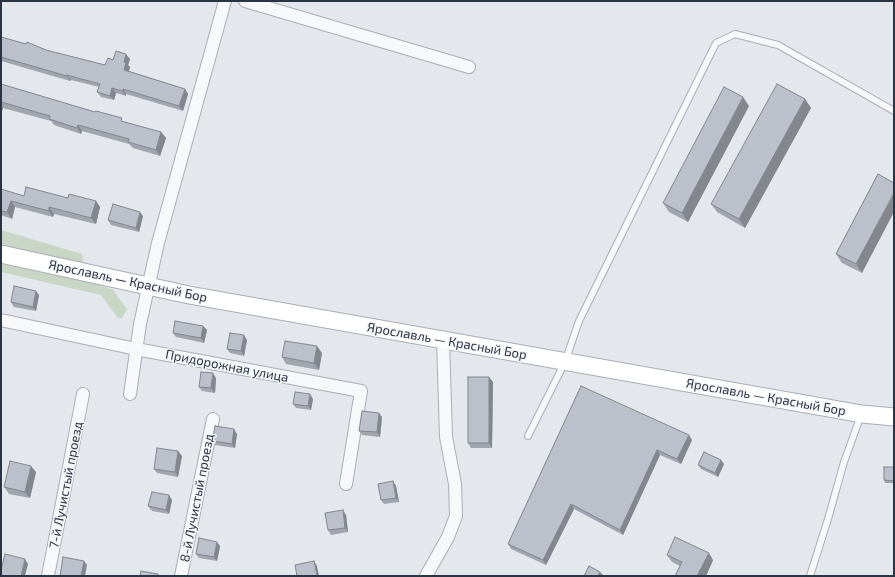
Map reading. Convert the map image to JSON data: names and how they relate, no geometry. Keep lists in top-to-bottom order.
{
  "streets": {
    "street": [
      "Ярославль — Красный Бор",
      "Придорожная улица",
      "7-й Лучистый проезд",
      "8-й Лучистый проезд"
    ]
  }
}
